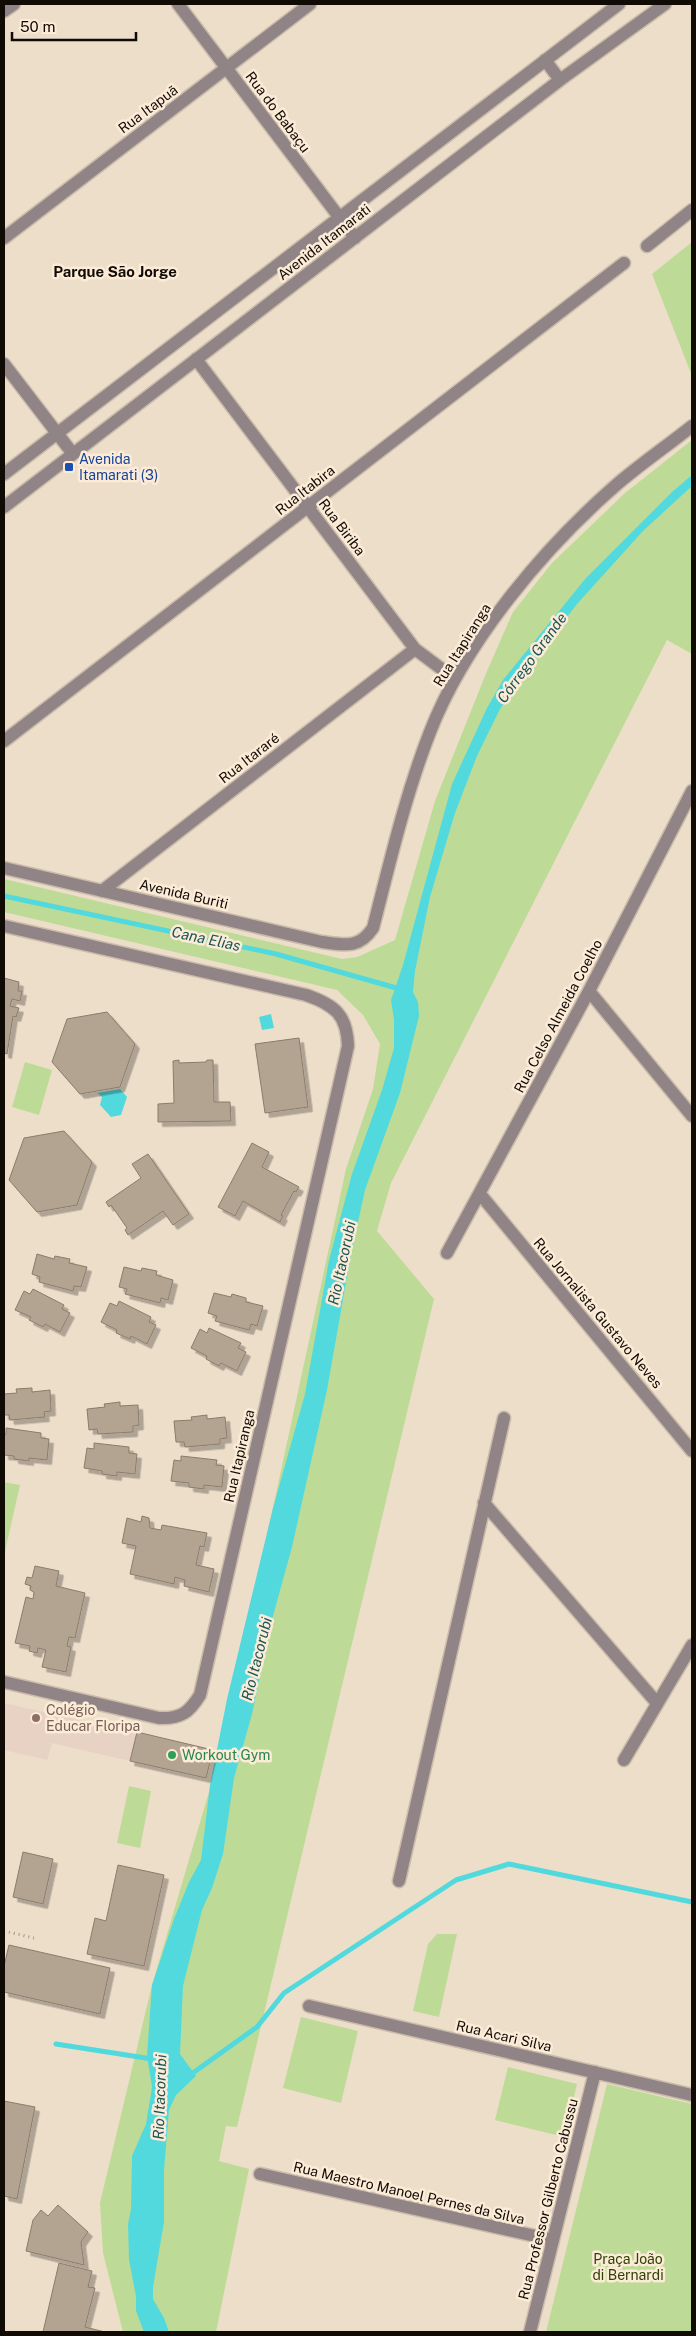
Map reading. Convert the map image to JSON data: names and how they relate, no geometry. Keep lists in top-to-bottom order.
{
  "streets": {
    "street": [
      "Rua Itapuã",
      "Rua do Babaçu",
      "Avenida Itamarati",
      "Rua Itabira",
      "Rua Biriba",
      "Rua Itapiranga",
      "Rua Itararé",
      "Avenida Buriti",
      "Rua Celso Almeida Coelho",
      "Rua Jornalista Gustavo Neves",
      "Rua Acari Silva",
      "Rua Maestro Manoel Pernes da Silva",
      "Rua Professor Gilberto Cabussu"
    ]
  },
  "crossings": [
    ["Rua Itapuã", "Rua do Babaçu"],
    ["Rua do Babaçu", "Avenida Itamarati"],
    ["Avenida Itamarati", "Rua Biriba"],
    ["Rua Itabira", "Rua Biriba"],
    ["Rua Biriba", "Rua Itapiranga"],
    ["Rua Biriba", "Rua Itararé"],
    ["Rua Itapiranga", "Avenida Buriti"],
    ["Rua Itararé", "Avenida Buriti"],
    ["Rua Celso Almeida Coelho", "Rua Jornalista Gustavo Neves"],
    ["Rua Acari Silva", "Rua Professor Gilberto Cabussu"],
    ["Rua Maestro Manoel Pernes da Silva", "Rua Professor Gilberto Cabussu"]
  ],
  "districts": ["Parque São Jorge"],
  "water": ["Córrego Grande", "Cana Elias", "Rio Itacorubi"],
  "parks": ["Praça João di Bernardi"],
  "places": {
    "transit": ["Avenida Itamarati (3)"],
    "other": ["Colégio Educar Floripa", "Workout Gym"]
  },
  "scale_bar": "50 m"
}
